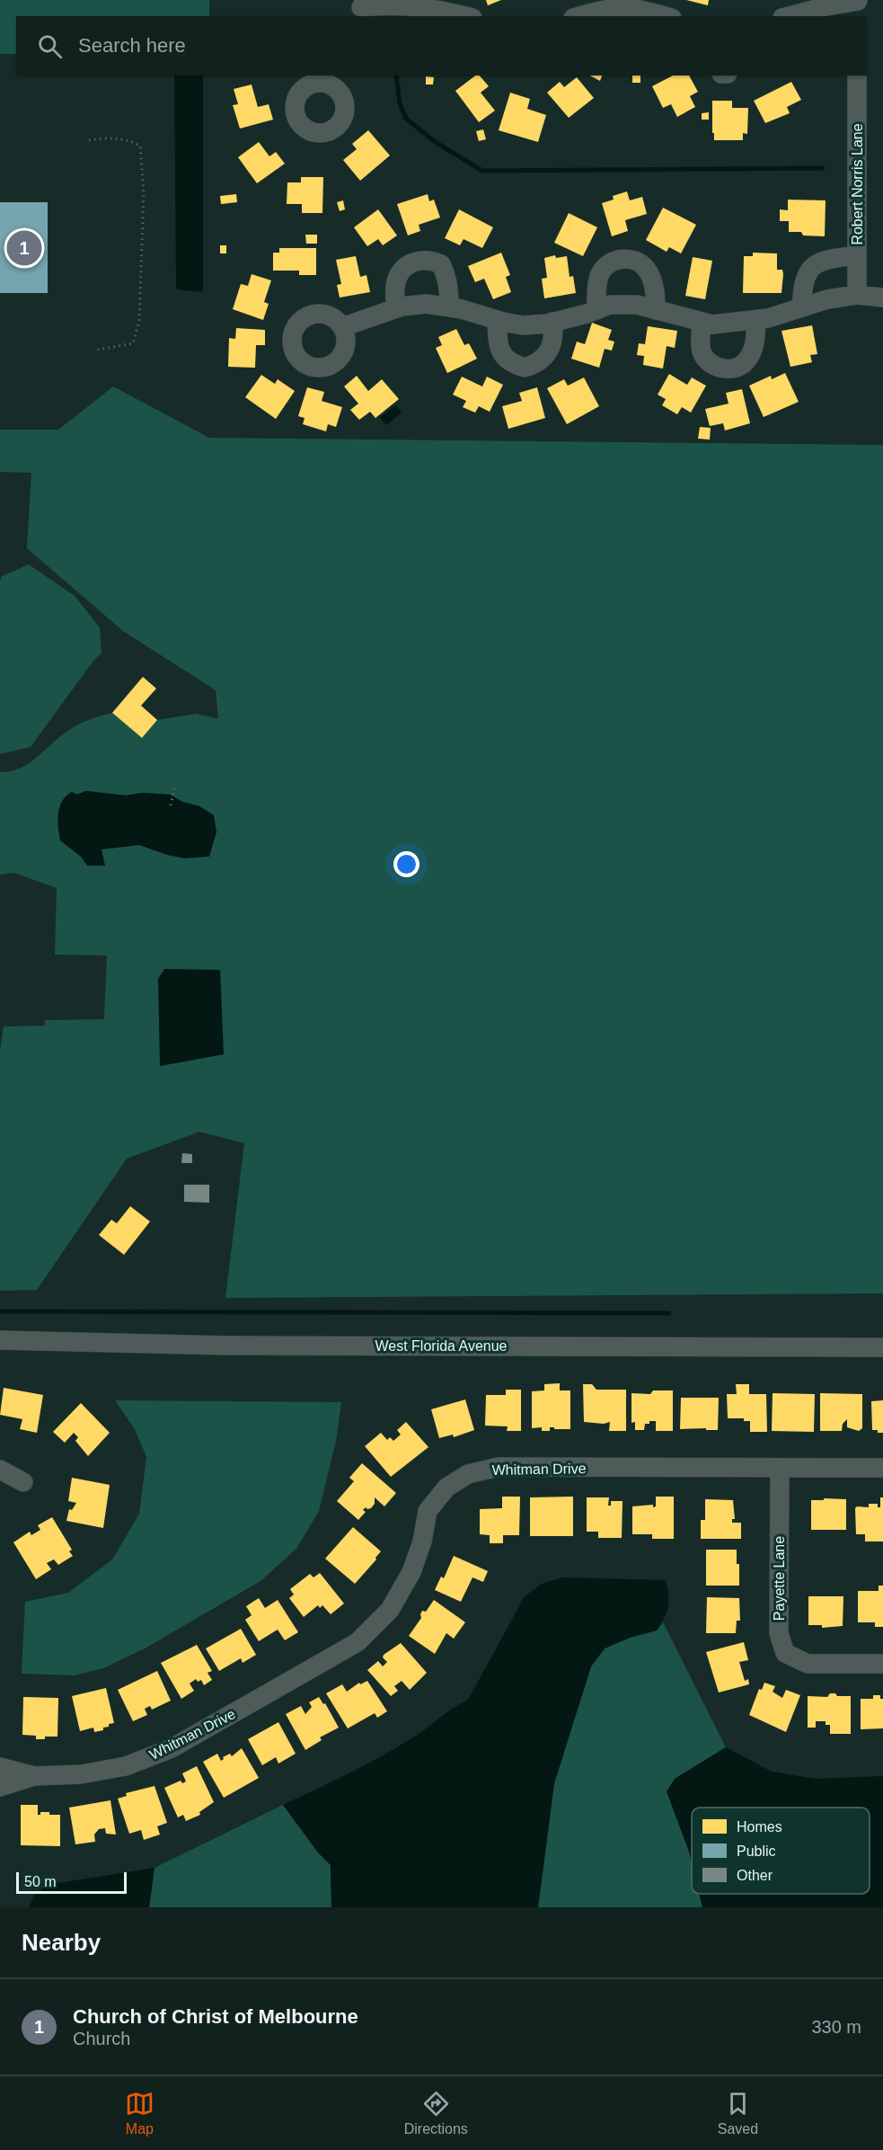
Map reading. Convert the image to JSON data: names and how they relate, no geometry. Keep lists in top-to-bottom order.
{
  "streets": {
    "street": [
      "Robert Norris Lane",
      "West Florida Avenue",
      "Whitman Drive",
      "Payette Lane"
    ]
  },
  "crossings": [
    ["Whitman Drive", "Payette Lane"]
  ],
  "legend": ["Homes", "Public", "Other"],
  "scale_bar": "50 m",
  "page": {
    "search": "Search here",
    "pins": "1",
    "scale": "50 m",
    "heading": "Nearby",
    "list": [
      {
        "mark": "1",
        "name": "Church of Christ of Melbourne",
        "note": "Church",
        "value": "330 m"
      }
    ],
    "nav": ["Map", "Directions", "Saved"]
  }
}
